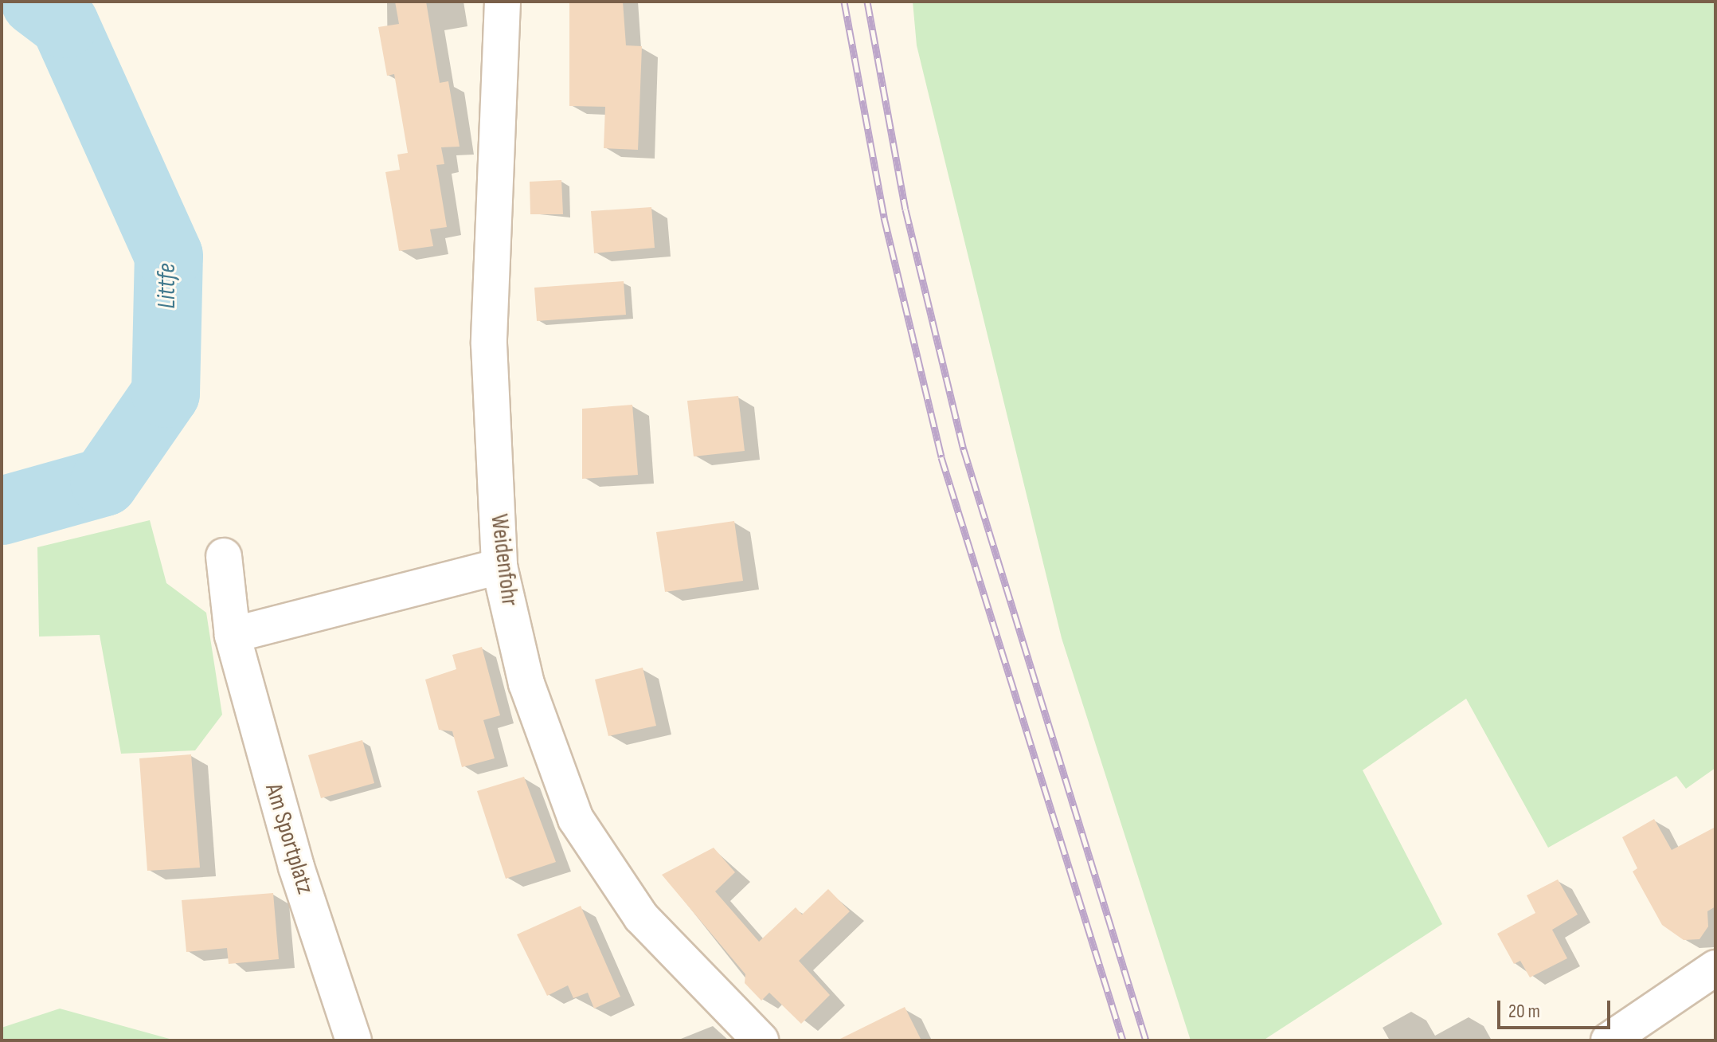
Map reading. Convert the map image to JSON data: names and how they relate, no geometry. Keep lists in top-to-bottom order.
{
  "streets": {
    "street": ["Weidenfohr", "Am Sportplatz"]
  },
  "water": ["Littfe"],
  "scale_bar": "20 m"
}
